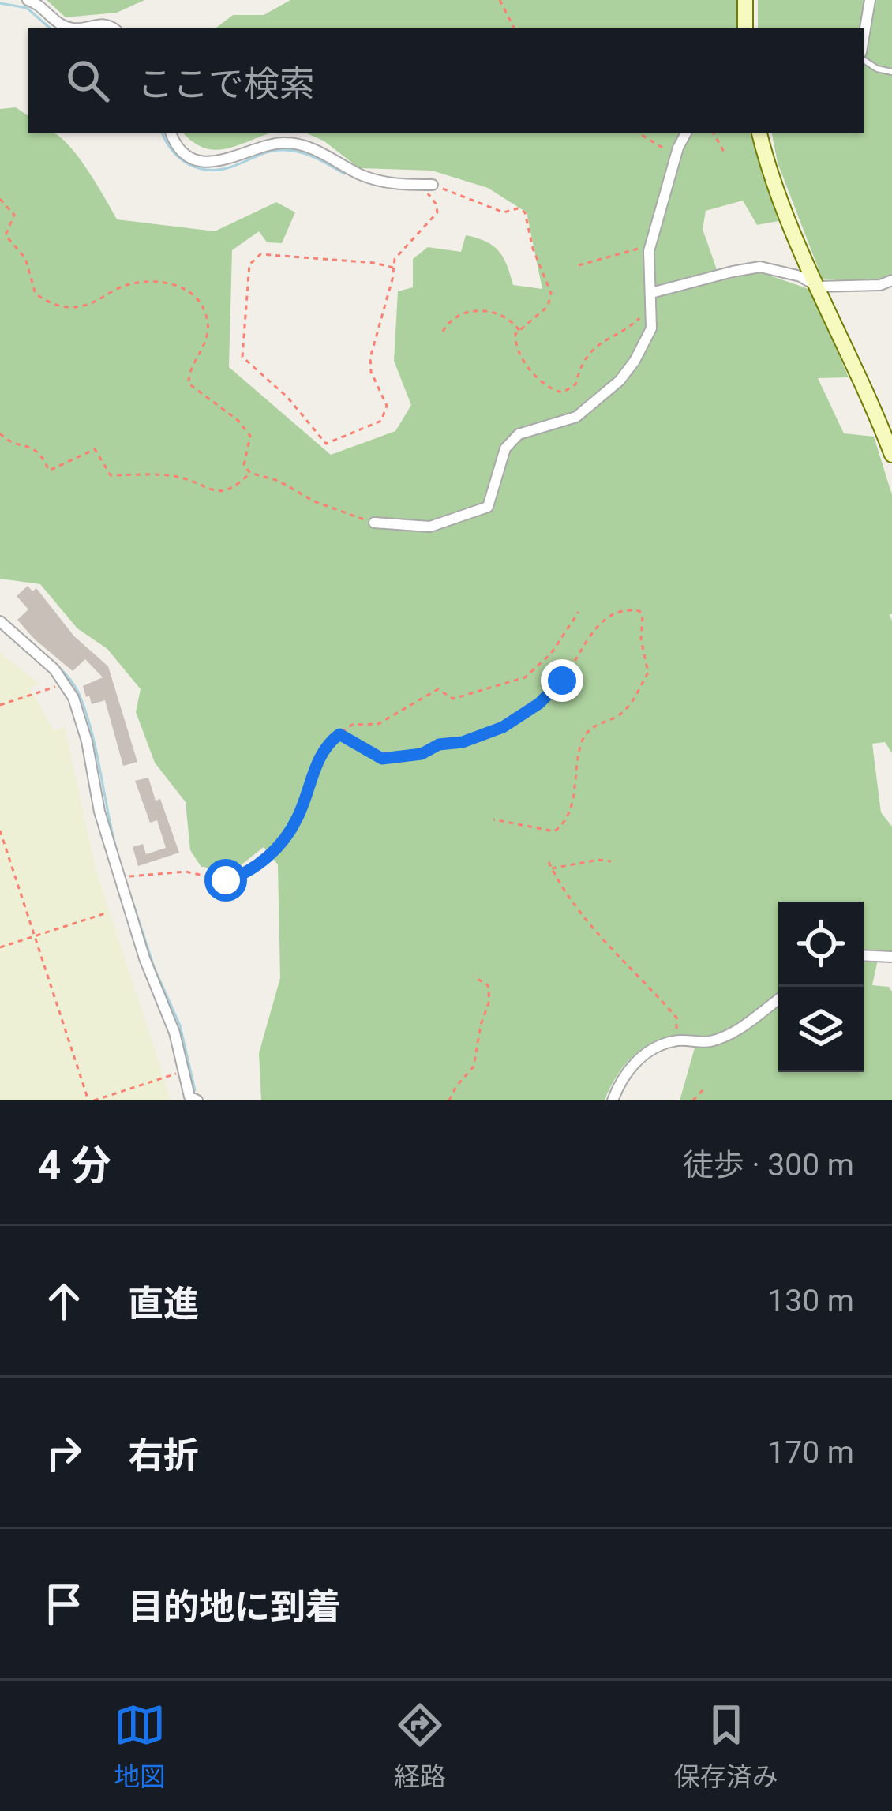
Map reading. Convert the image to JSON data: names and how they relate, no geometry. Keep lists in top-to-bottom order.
{
  "page": {
    "search": "ここで検索",
    "heading": ["4 分", "徒歩 · 300 m"],
    "list": [
      ["直進", "130 m"],
      ["右折", "170 m"],
      "目的地に到着"
    ],
    "nav": ["地図", "経路", "保存済み"]
  }
}
